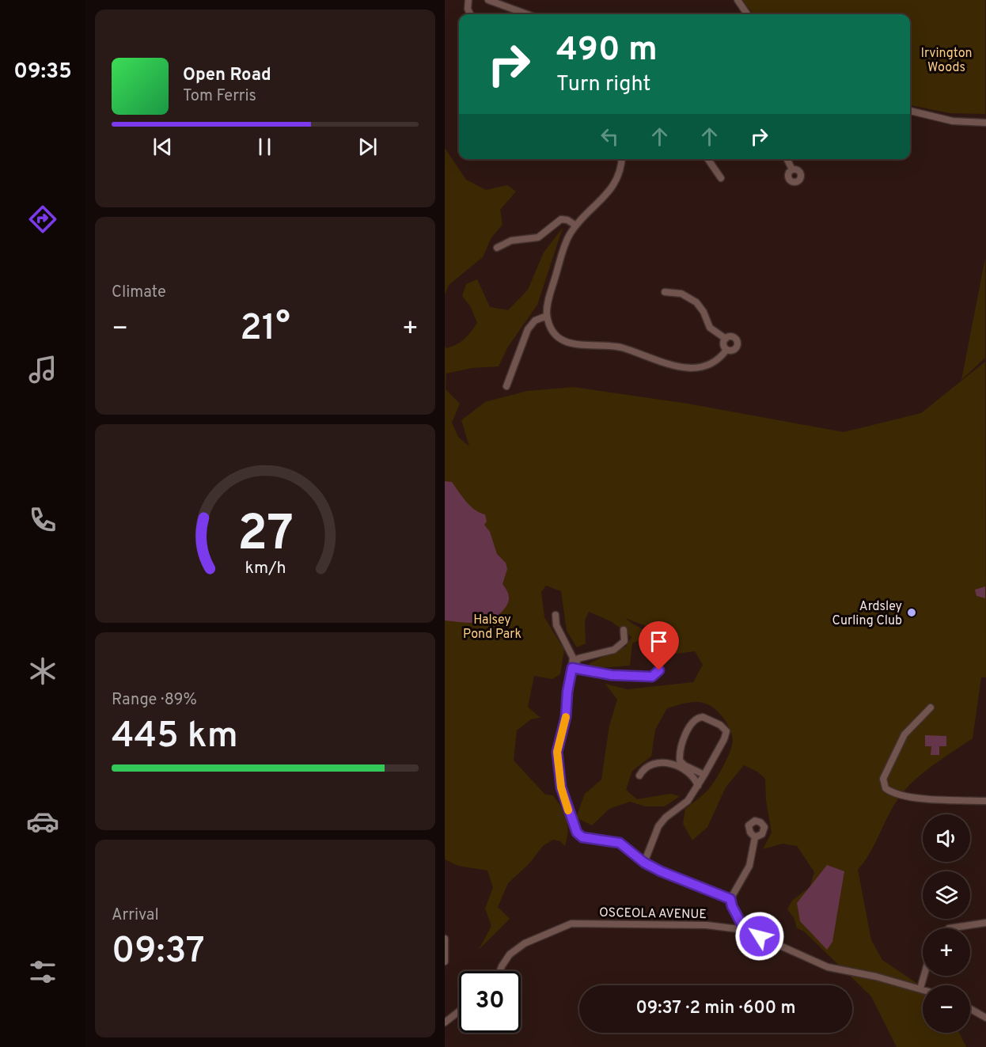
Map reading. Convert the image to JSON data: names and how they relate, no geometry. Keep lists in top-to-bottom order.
{
  "streets": {
    "street": ["OSCEOLA AVENUE"]
  },
  "parks": ["Irvington Woods", "Halsey Pond Park"],
  "places": ["Ardsley Curling Club"],
  "page": {
    "tabs": "09:35",
    "turn": ["490 m", "Turn right"],
    "song": ["Open Road", "Tom Ferris"],
    "tile": [
      "Climate",
      ["Range · 89%", "445 km"],
      ["Arrival", "09:37"]
    ],
    "heat": ["−", "21°", "+"],
    "map_buttons": ["+", "−"],
    "limit": "30",
    "trip": "09:37 · 2 min · 600 m",
    "gauge": ["27", "km/h"]
  }
}
